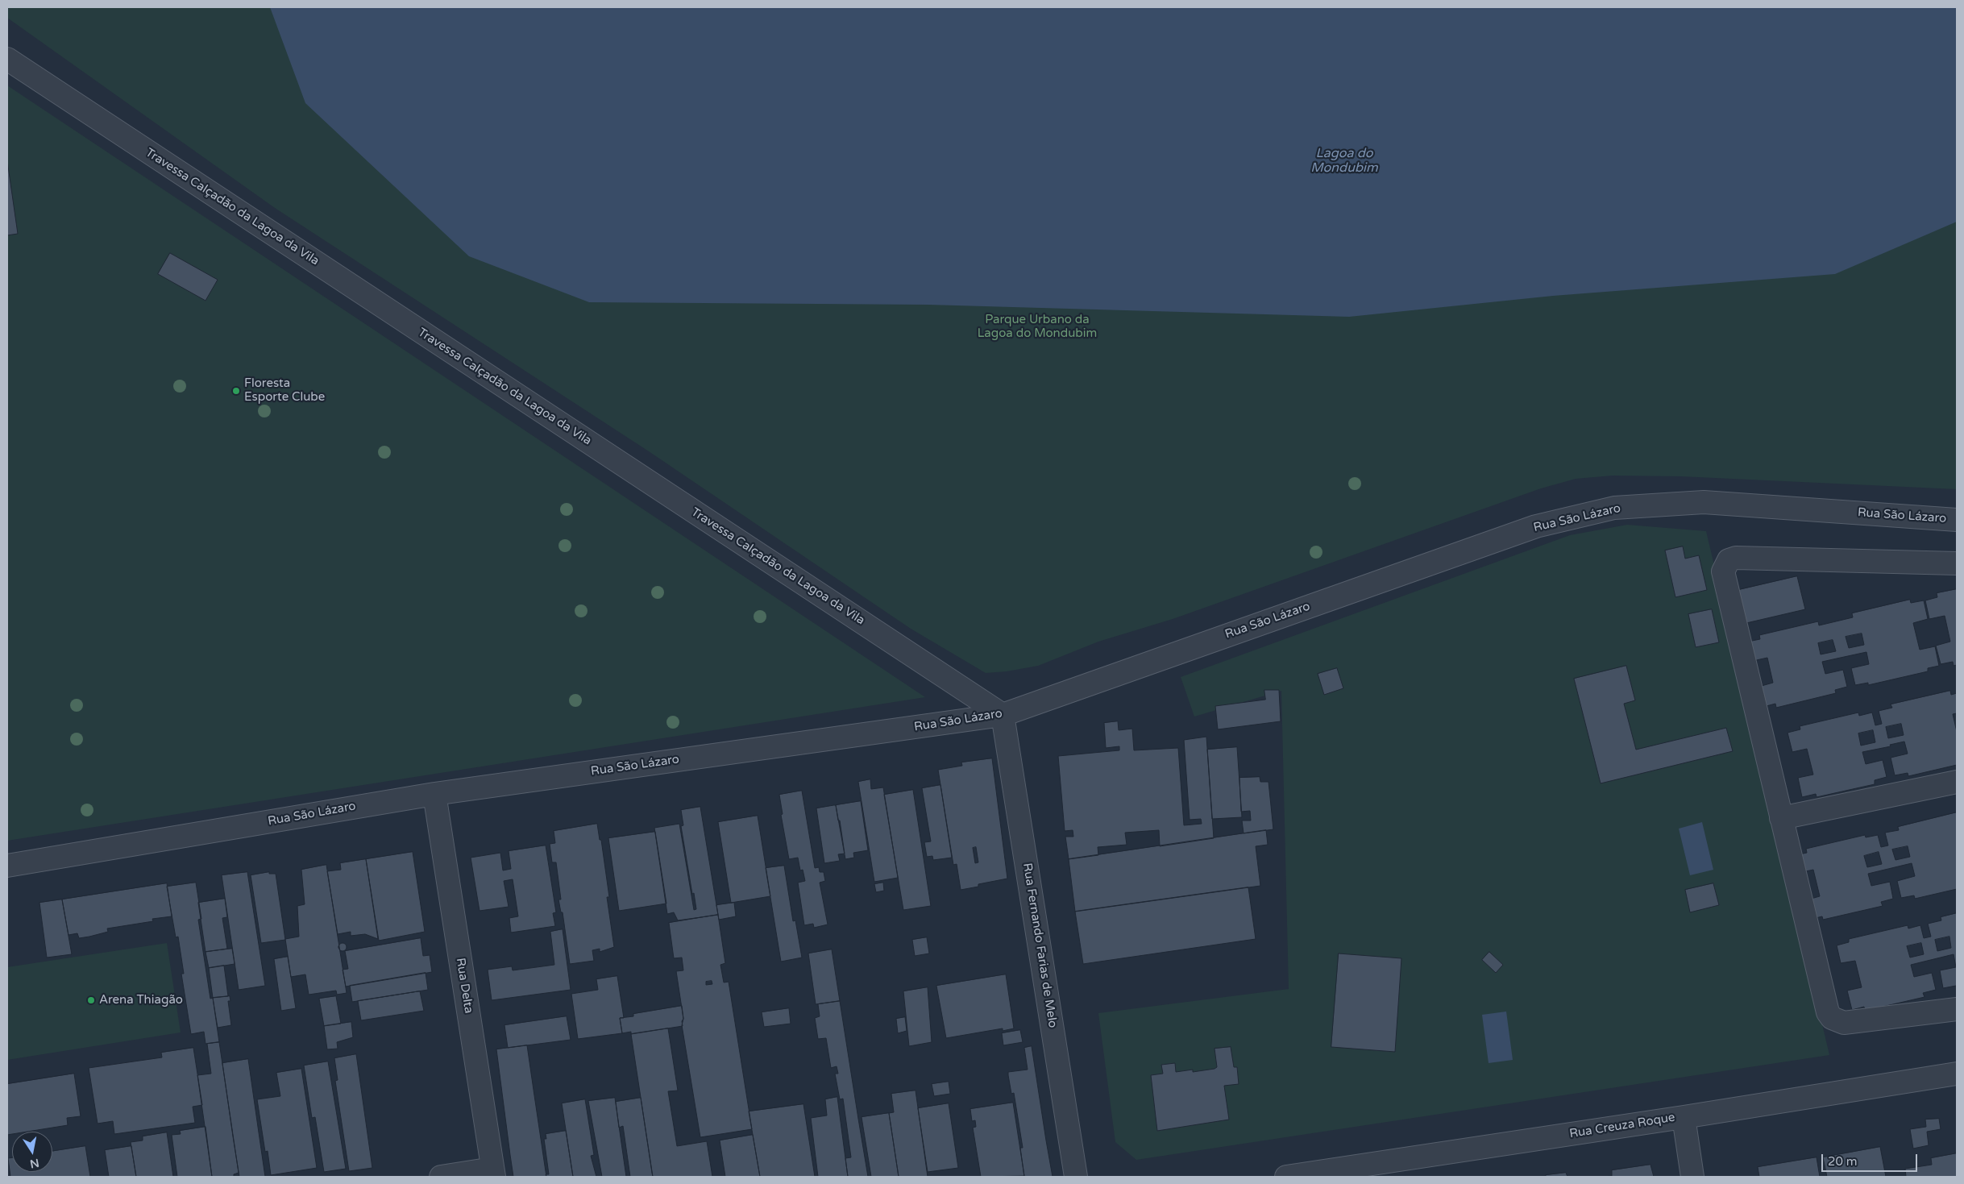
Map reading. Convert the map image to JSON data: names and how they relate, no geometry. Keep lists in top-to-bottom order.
{
  "streets": {
    "street": [
      "Travessa Calçadão da Lagoa da Vila",
      "Rua São Lázaro",
      "Rua Fernando Farias de Melo",
      "Rua Delta",
      "Rua Creuza Roque"
    ]
  },
  "crossings": [
    ["Travessa Calçadão da Lagoa da Vila", "Rua São Lázaro"],
    ["Travessa Calçadão da Lagoa da Vila", "Rua Fernando Farias de Melo"],
    ["Rua São Lázaro", "Rua Fernando Farias de Melo"],
    ["Rua São Lázaro", "Rua Delta"]
  ],
  "water": ["Lagoa do Mondubim"],
  "parks": ["Parque Urbano da Lagoa do Mondubim"],
  "places": ["Floresta Esporte Clube", "Arena Thiagão"],
  "scale_bar": "20 m",
  "north": "bottom"
}
